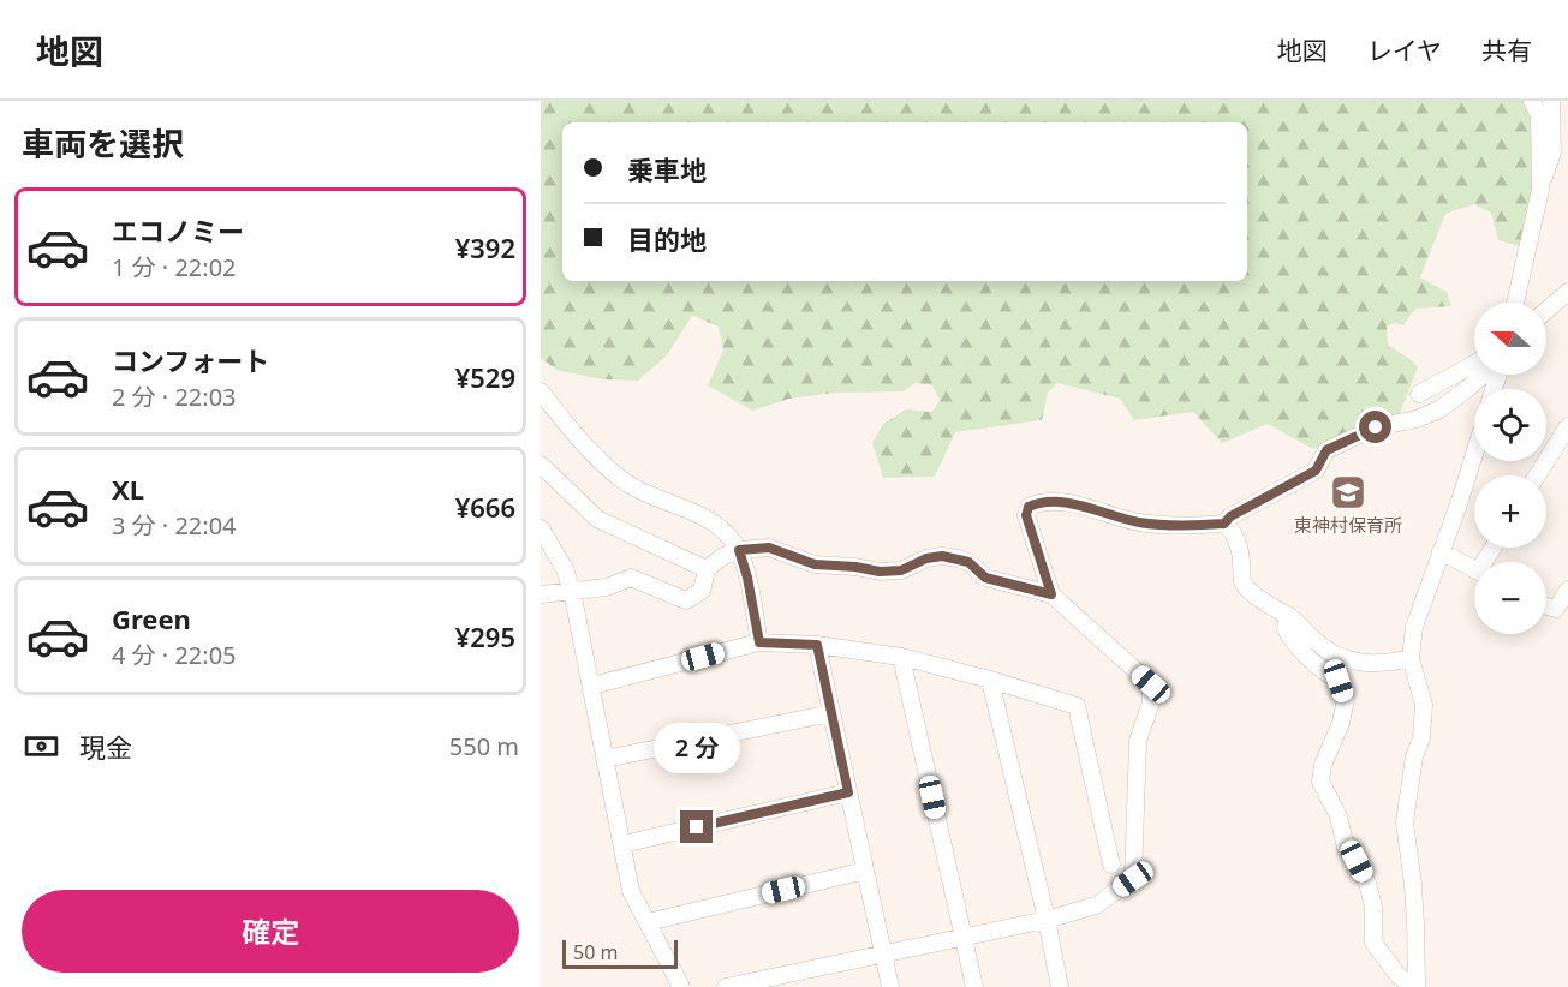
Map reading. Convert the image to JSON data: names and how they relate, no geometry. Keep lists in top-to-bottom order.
{
  "places": {
    "school or university": ["東神村保育所"]
  },
  "scale_bar": "50 m",
  "north": "left",
  "page": {
    "header": "地図",
    "nav": ["地図", "レイヤ", "共有"],
    "heading": "車両を選択",
    "banner": ["乗車地", "目的地"],
    "list": [
      {
        "name": "エコノミー",
        "note": "1 分 · 22:02",
        "value": "¥392"
      },
      {
        "name": "コンフォート",
        "note": "2 分 · 22:03",
        "value": "¥529"
      },
      {
        "name": "XL",
        "note": "3 分 · 22:04",
        "value": "¥666"
      },
      {
        "name": "Green",
        "note": "4 分 · 22:05",
        "value": "¥295"
      }
    ],
    "map_buttons": ["+", "−"],
    "pay": ["現金", "550 m"],
    "bubble": "2 分",
    "buttons": "確定",
    "scale": "50 m"
  }
}
